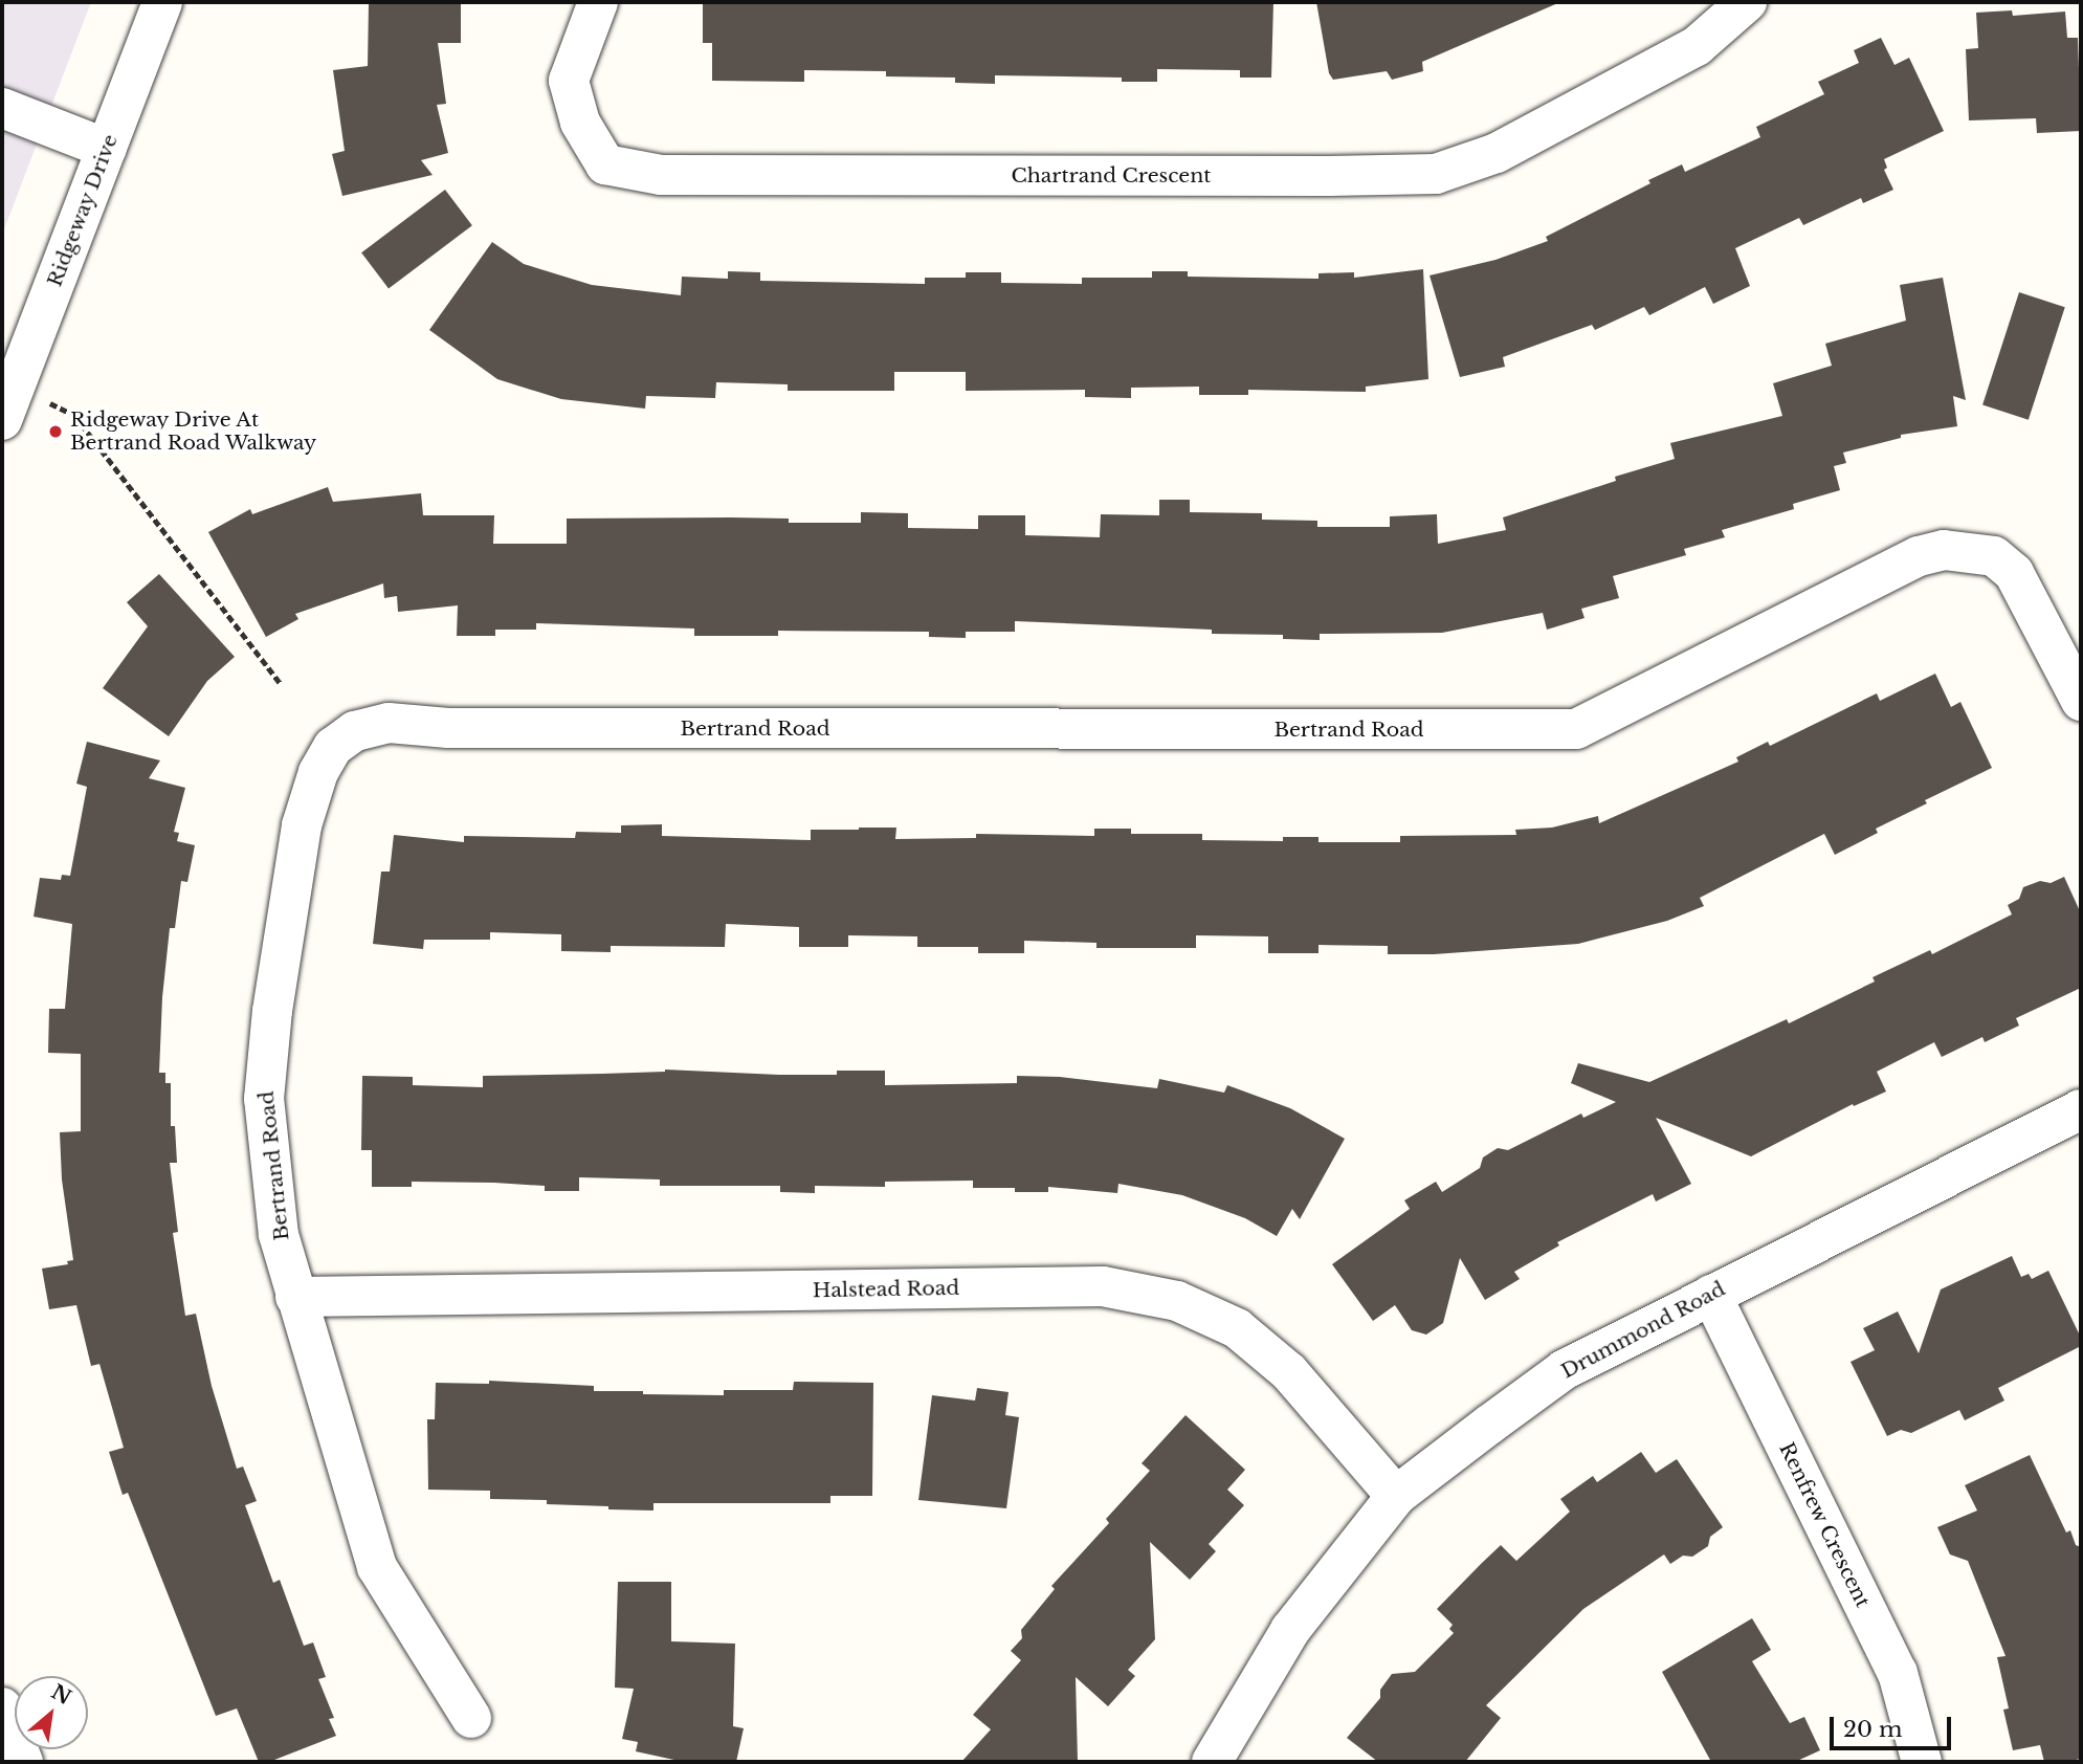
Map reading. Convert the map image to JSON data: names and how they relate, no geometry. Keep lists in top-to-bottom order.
{
  "streets": {
    "street": [
      "Chartrand Crescent",
      "Ridgeway Drive",
      "Bertrand Road",
      "Halstead Road",
      "Drummond Road",
      "Renfrew Crescent"
    ]
  },
  "crossings": [
    ["Bertrand Road", "Halstead Road"],
    ["Halstead Road", "Drummond Road"],
    ["Drummond Road", "Renfrew Crescent"]
  ],
  "places": ["Ridgeway Drive At Bertrand Road Walkway"],
  "scale_bar": "20 m",
  "north": "top right"
}
